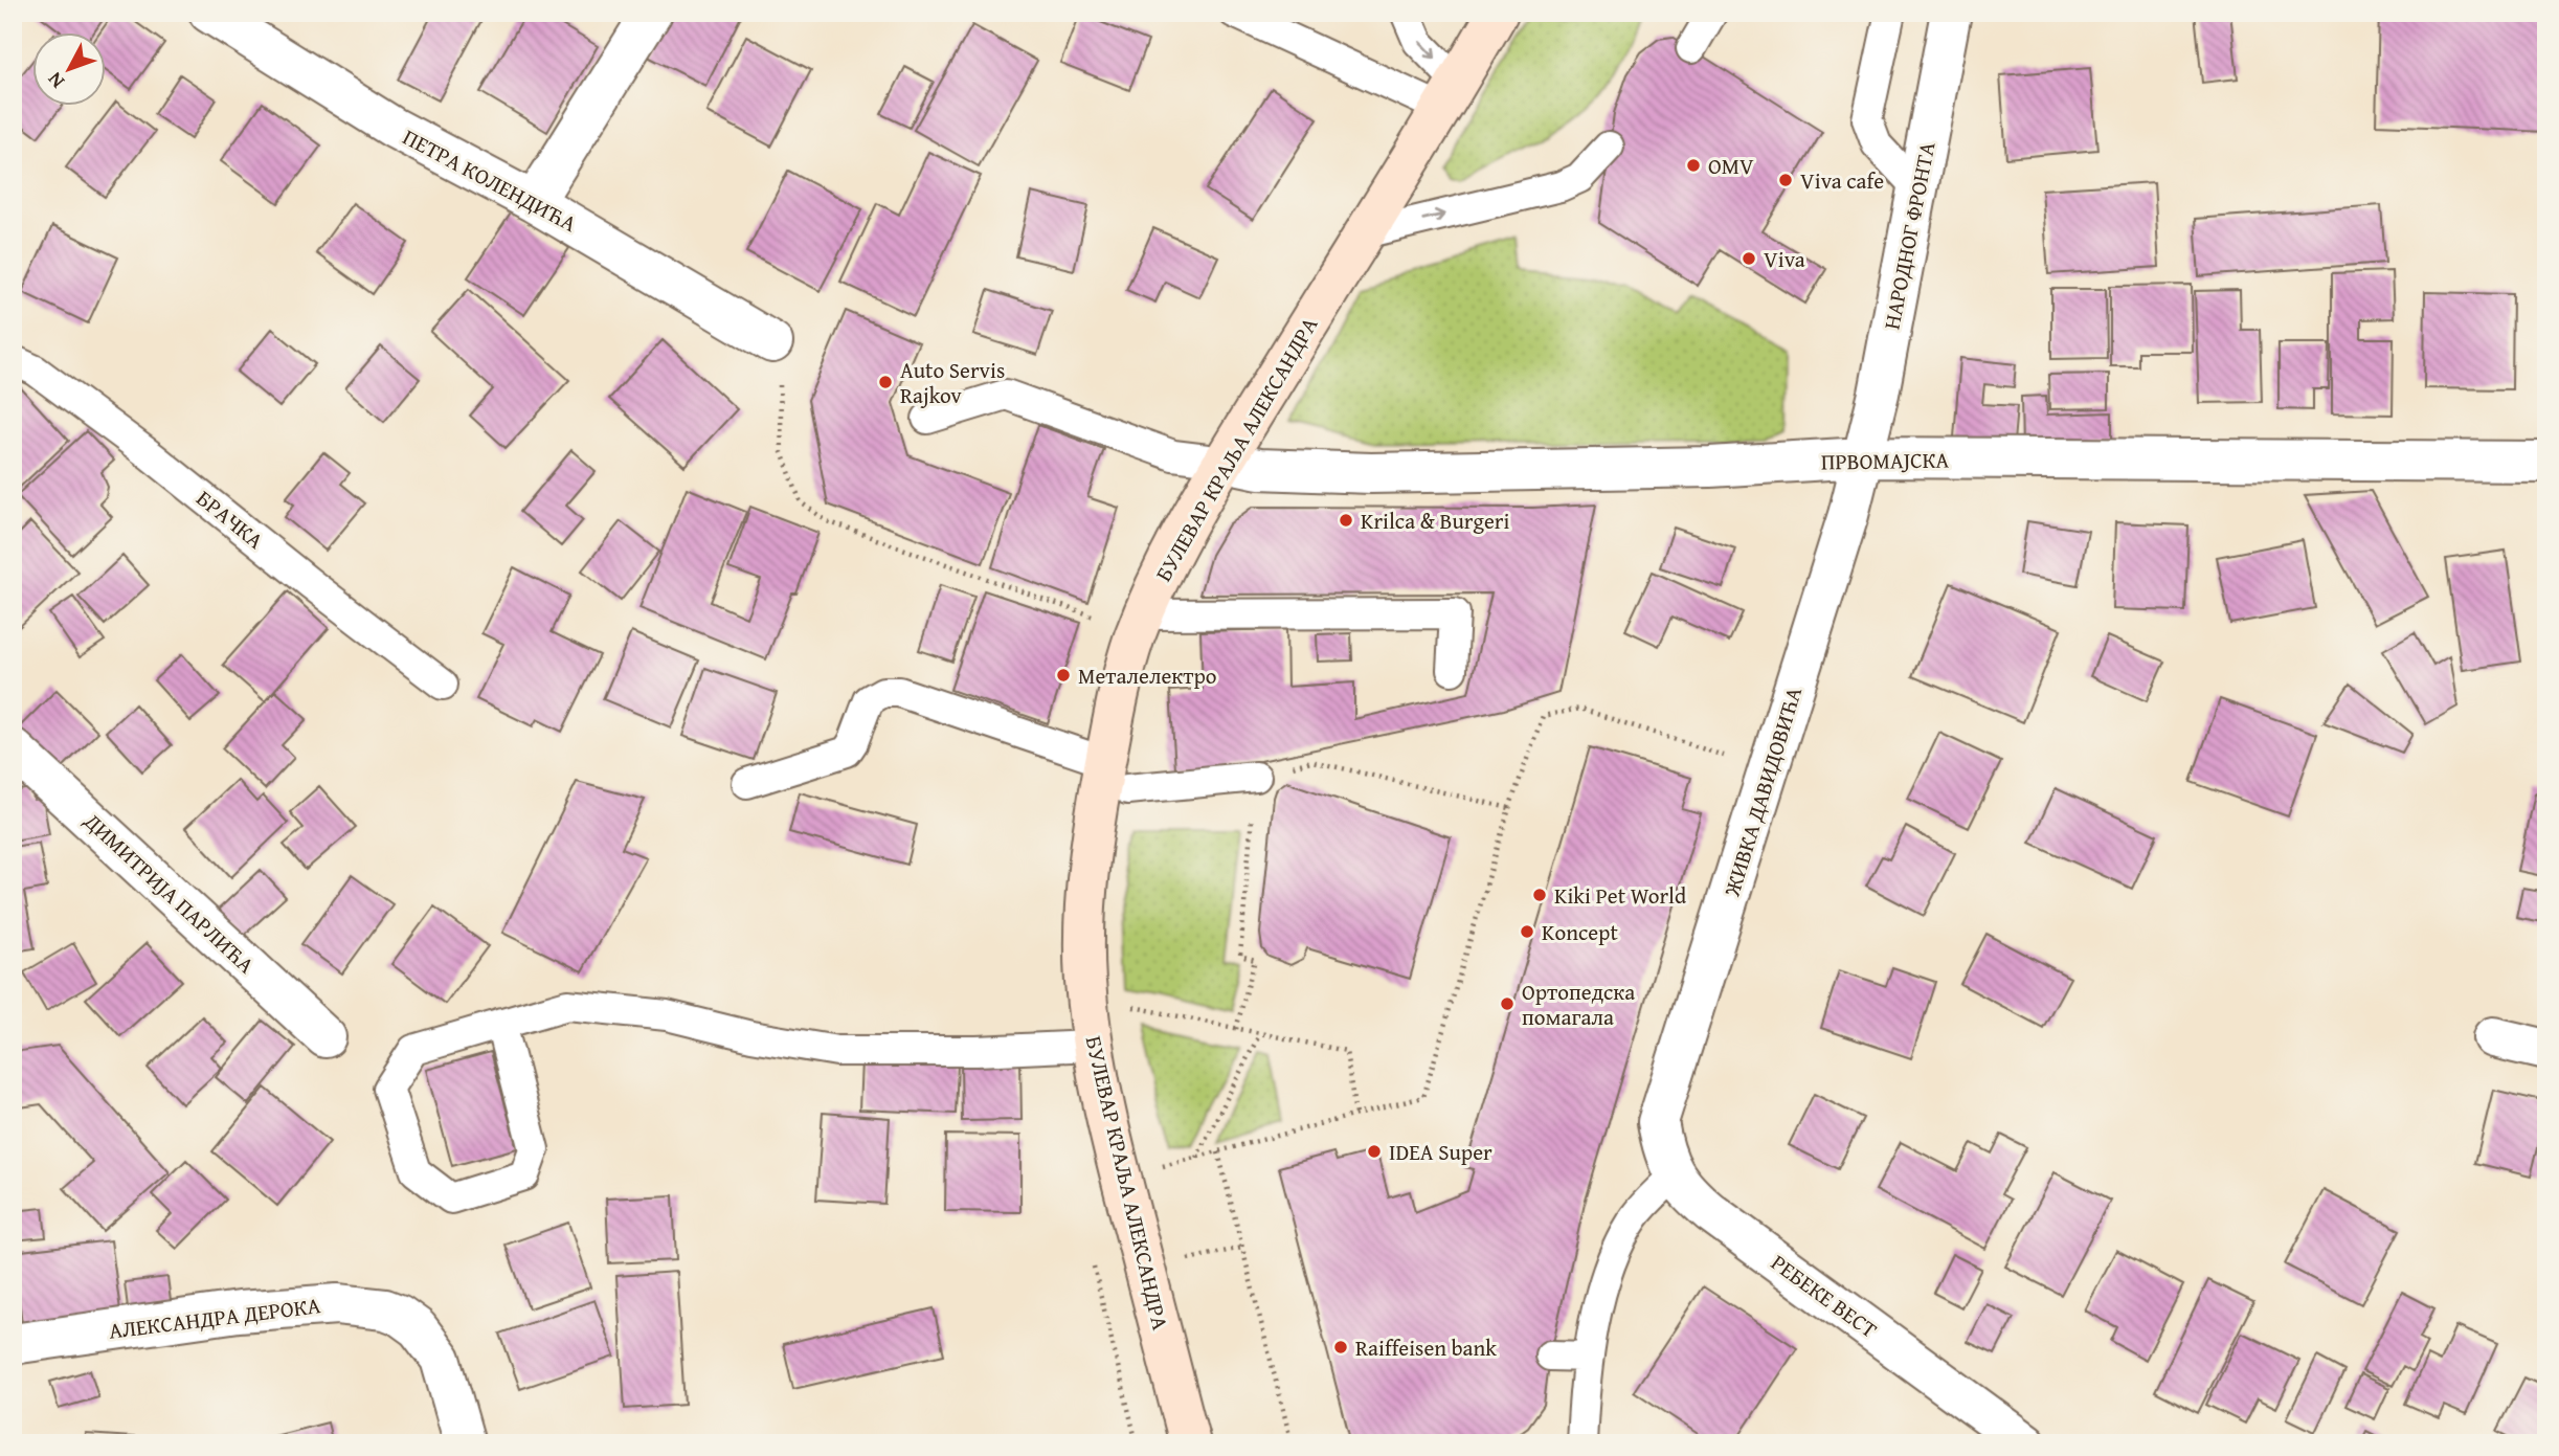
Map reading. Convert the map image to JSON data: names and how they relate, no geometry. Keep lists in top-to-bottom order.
{
  "streets": {
    "main road": ["БУЛЕВАР КРАЉА АЛЕКСАНДРА"],
    "street": [
      "ПЕТРА КОЛЕНДИЋА",
      "НАРОДНОГ ФРОНТА",
      "ПРВОМАЈСКА",
      "ЖИВКА ДАВИДОВИЋА",
      "ДИМИТРИЈА ПАРЛИЋА",
      "РЕБЕКЕ ВЕСТ",
      "АЛЕКСАНДРА ДЕРОКА"
    ],
    "lane": ["БРАЧКА"]
  },
  "crossings": [
    ["НАРОДНОГ ФРОНТА", "ПРВОМАЈСКА"],
    ["НАРОДНОГ ФРОНТА", "ЖИВКА ДАВИДОВИЋА"],
    ["БУЛЕВАР КРАЉА АЛЕКСАНДРА", "ПРВОМАЈСКА"],
    ["ПРВОМАЈСКА", "ЖИВКА ДАВИДОВИЋА"],
    ["ЖИВКА ДАВИДОВИЋА", "РЕБЕКЕ ВЕСТ"]
  ],
  "places": [
    "OMV",
    "Viva cafe",
    "Viva",
    "Auto Servis Rajkov",
    "Krilca & Burgeri",
    "Металелектро",
    "Kiki Pet World",
    "Koncept",
    "Ортопедска помагала",
    "IDEA Super",
    "Raiffeisen bank"
  ],
  "north": "bottom left"
}
